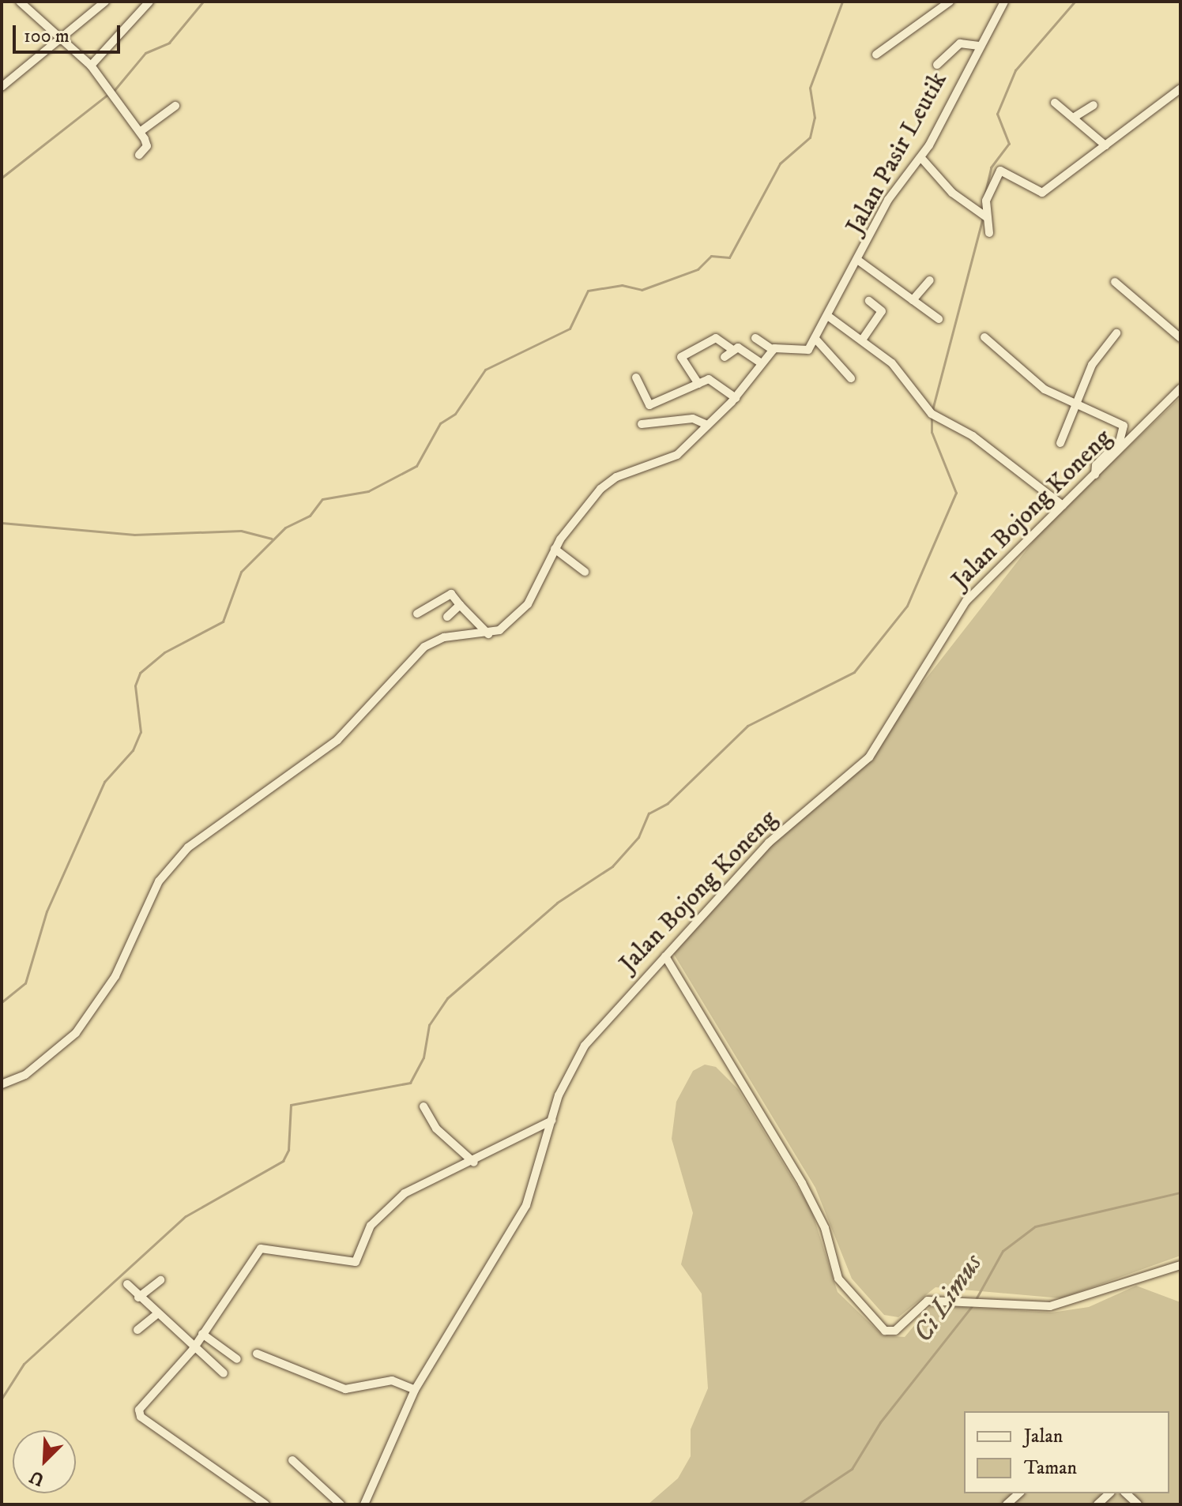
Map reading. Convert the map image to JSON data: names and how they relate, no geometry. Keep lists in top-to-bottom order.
{
  "streets": {
    "street": ["Jalan Pasir Leutik", "Jalan Bojong Koneng"]
  },
  "water": ["Ci Limus"],
  "legend": ["Jalan", "Taman"],
  "scale_bar": "100 m",
  "north": "bottom left"
}
